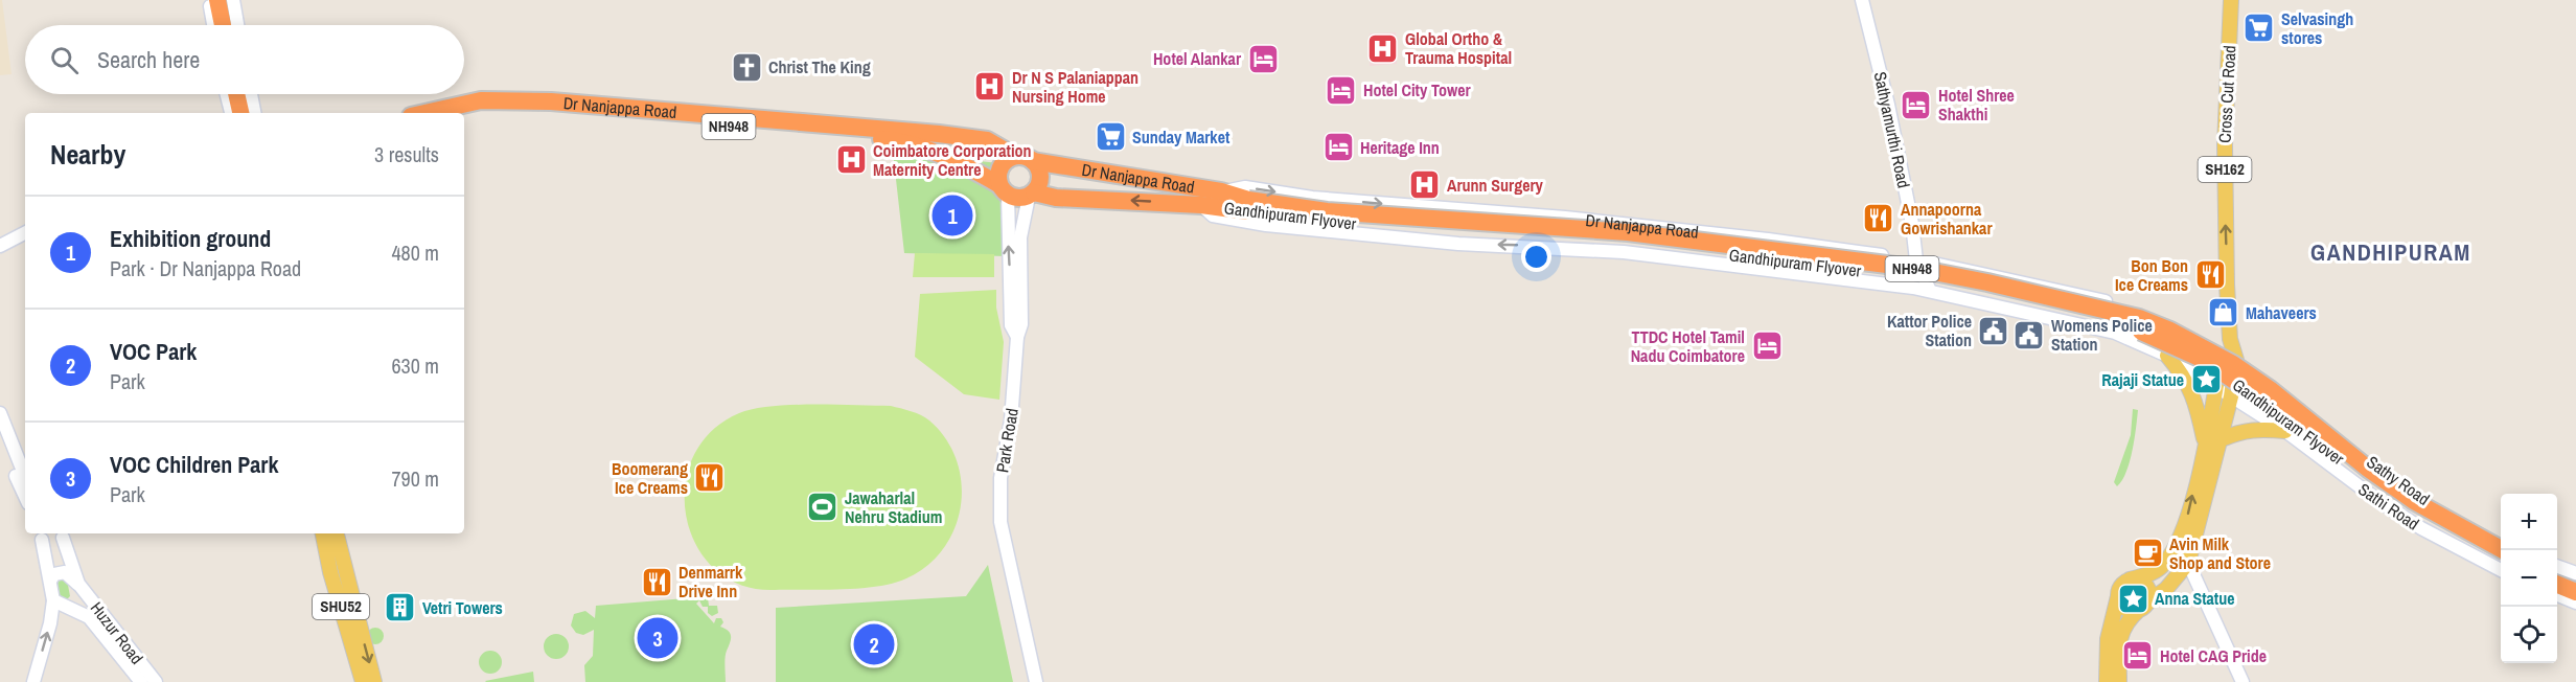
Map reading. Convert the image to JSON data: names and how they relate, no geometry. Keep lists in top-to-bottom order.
{
  "streets": {
    "highway": ["Dr Nanjappa Road", "NH948", "Gandhipuram Flyover"],
    "main road": ["Cross Cut Road", "SH162", "SHU52"],
    "street": [
      "Sathyamurthi Road",
      "Park Road",
      "Sathy Road",
      "Sathi Road",
      "Huzur Road"
    ]
  },
  "crossings": [
    ["Cross Cut Road", "Dr Nanjappa Road"],
    ["Cross Cut Road", "SH162"],
    ["Dr Nanjappa Road", "NH948"],
    ["Dr Nanjappa Road", "Sathyamurthi Road"],
    ["Dr Nanjappa Road", "SH162"],
    ["Dr Nanjappa Road", "Gandhipuram Flyover"],
    ["Dr Nanjappa Road", "Park Road"],
    ["Dr Nanjappa Road", "Sathi Road"],
    ["NH948", "Park Road"],
    ["SH162", "Sathy Road"],
    ["SH162", "Sathi Road"]
  ],
  "one_way": ["Cross Cut Road"],
  "districts": ["GANDHIPURAM"],
  "places": {
    "supermarket": ["Selvasingh stores", "Sunday Market"],
    "hospital": [
      "Global Ortho & Trauma Hospital",
      "Dr N S Palaniappan Nursing Home",
      "Coimbatore Corporation Maternity Centre",
      "Arunn Surgery"
    ],
    "hotel": [
      "Hotel Alankar",
      "Hotel City Tower",
      "Hotel Shree Shakthi",
      "Heritage Inn",
      "TTDC Hotel Tamil Nadu Coimbatore",
      "Hotel CAG Pride"
    ],
    "church": ["Christ The King"],
    "restaurant": [
      "Annapoorna Gowrishankar",
      "Bon Bon Ice Creams",
      "Boomerang Ice Creams",
      "Denmarrk Drive Inn"
    ],
    "shop": ["Mahaveers"],
    "public building": ["Kattor Police Station", "Womens Police Station"],
    "place": ["Rajaji Statue", "Anna Statue"],
    "sports": ["Jawaharlal Nehru Stadium"],
    "cafe": ["Avin Milk Shop and Store"],
    "building": ["Vetri Towers"]
  },
  "page": {
    "search": "Search here",
    "heading": ["Nearby", "3 results"],
    "pins": ["1", "3", "2"],
    "list": [
      {
        "mark": "1",
        "name": "Exhibition ground",
        "note": "Park · Dr Nanjappa Road",
        "value": "480 m"
      },
      {
        "mark": "2",
        "name": "VOC Park",
        "note": "Park",
        "value": "630 m"
      },
      {
        "mark": "3",
        "name": "VOC Children Park",
        "note": "Park",
        "value": "790 m"
      }
    ],
    "map_buttons": ["+", "−"]
  }
}
